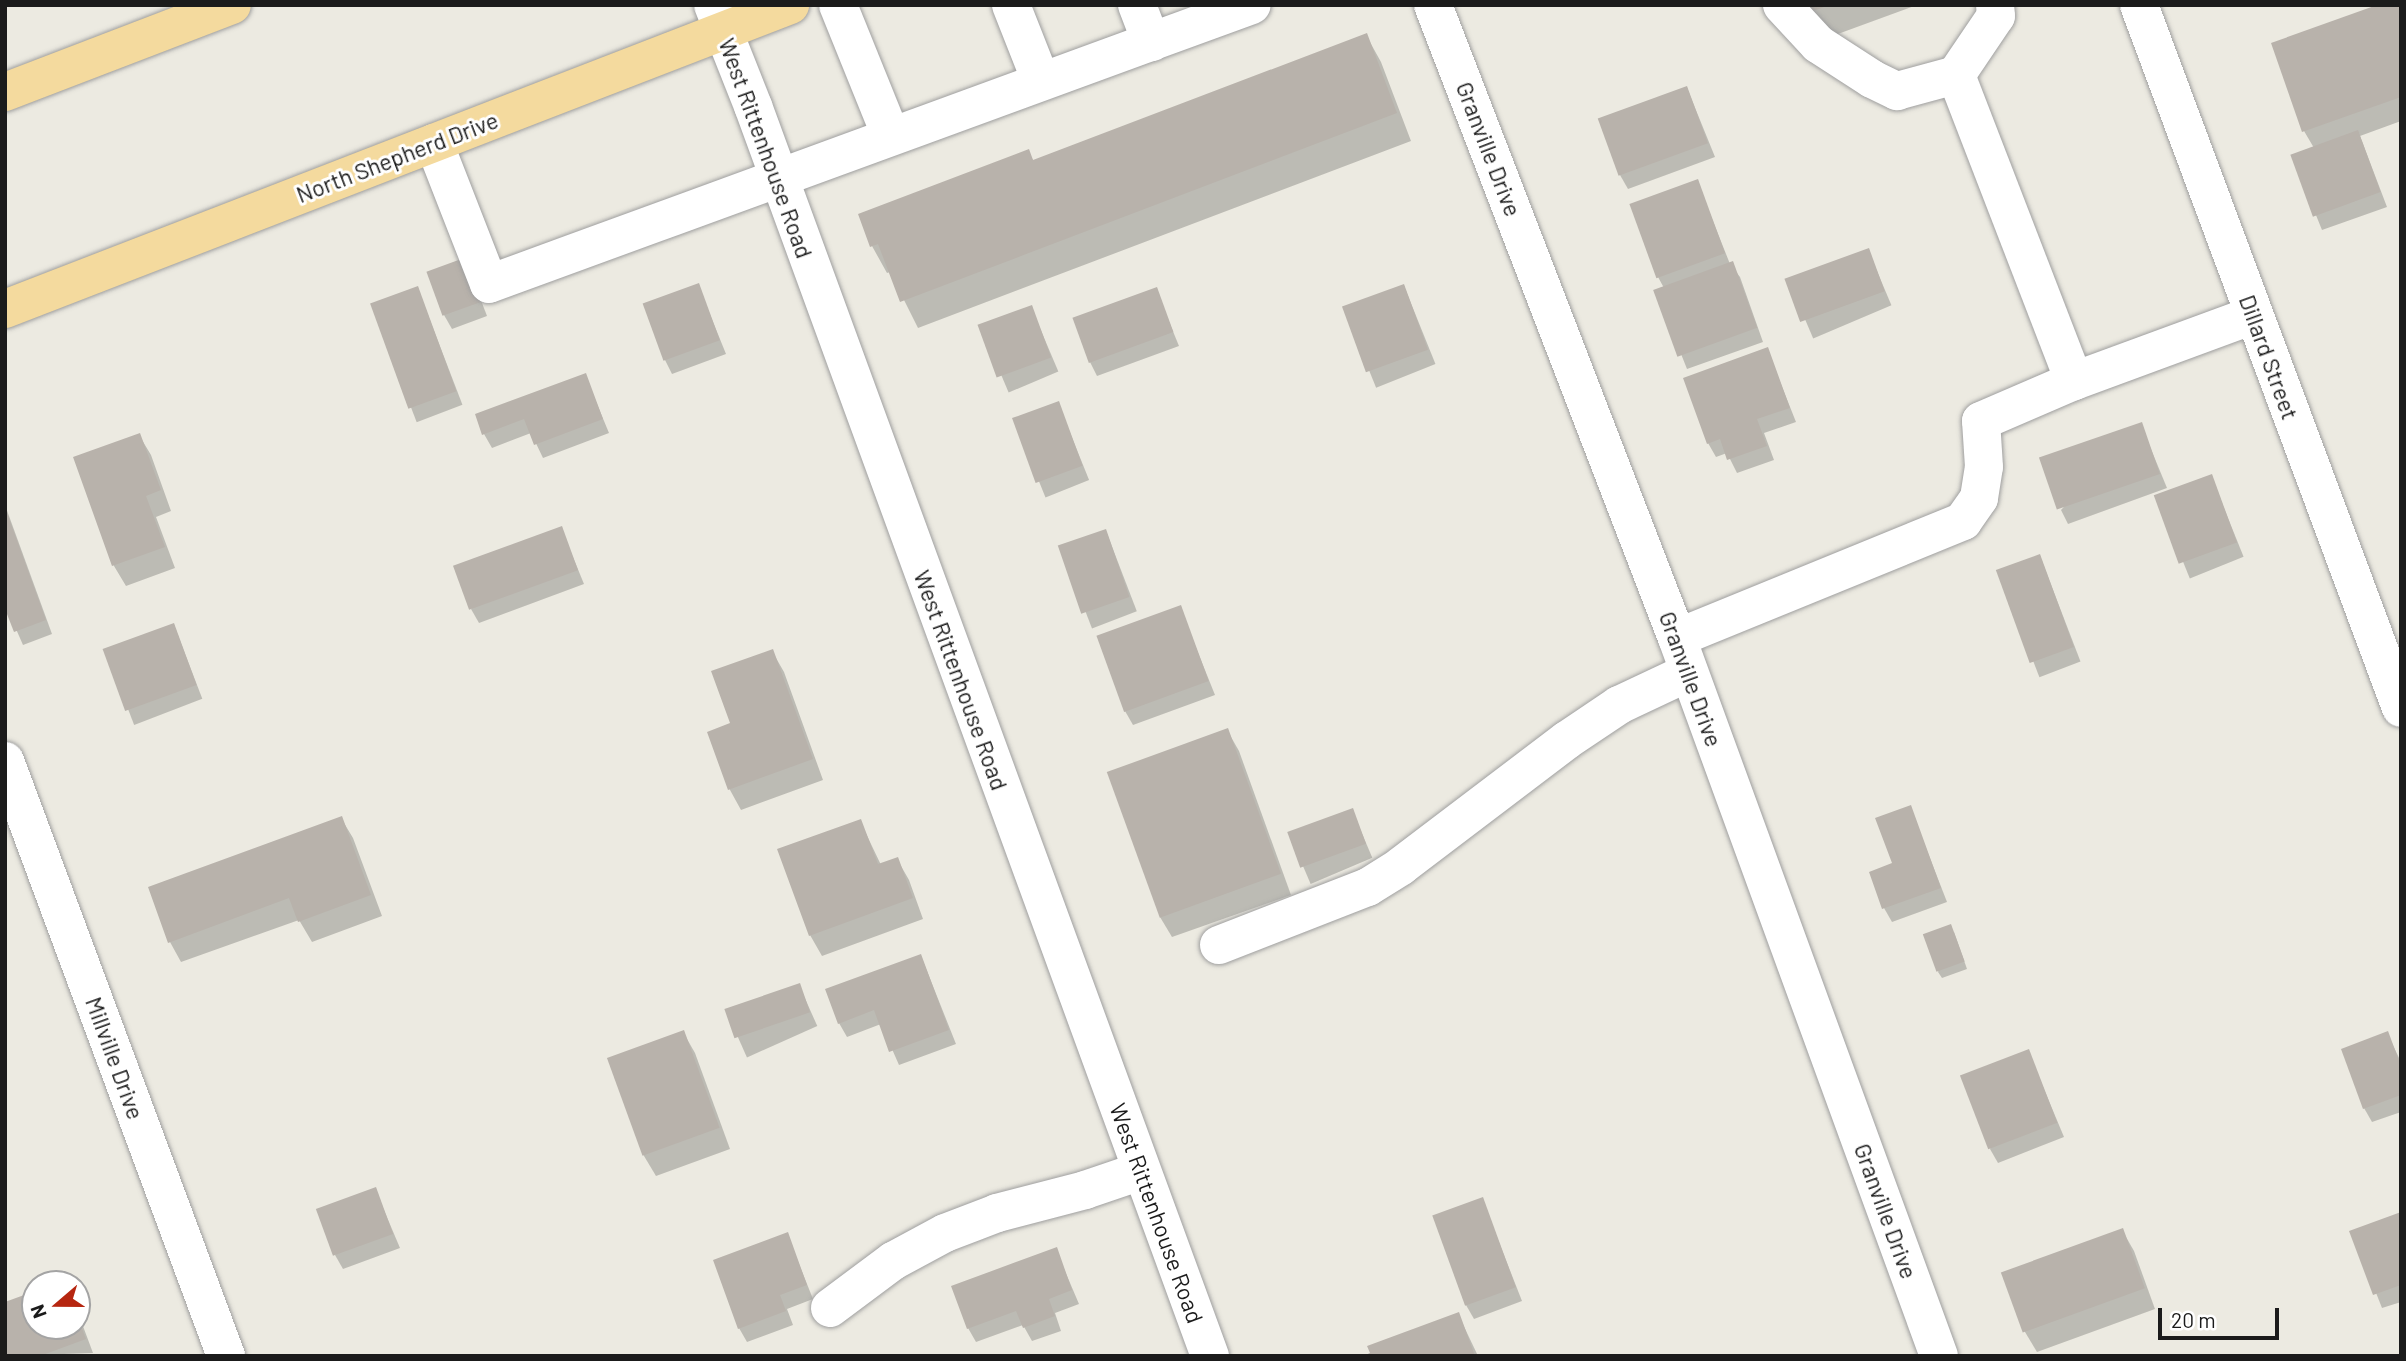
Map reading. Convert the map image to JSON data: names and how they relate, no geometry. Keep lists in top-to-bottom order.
{
  "streets": {
    "main road": ["North Shepherd Drive"],
    "street": [
      "West Rittenhouse Road",
      "Granville Drive",
      "Dillard Street",
      "Millville Drive"
    ]
  },
  "crossings": [
    ["West Rittenhouse Road", "North Shepherd Drive"]
  ],
  "scale_bar": "20 m",
  "north": "left"
}
